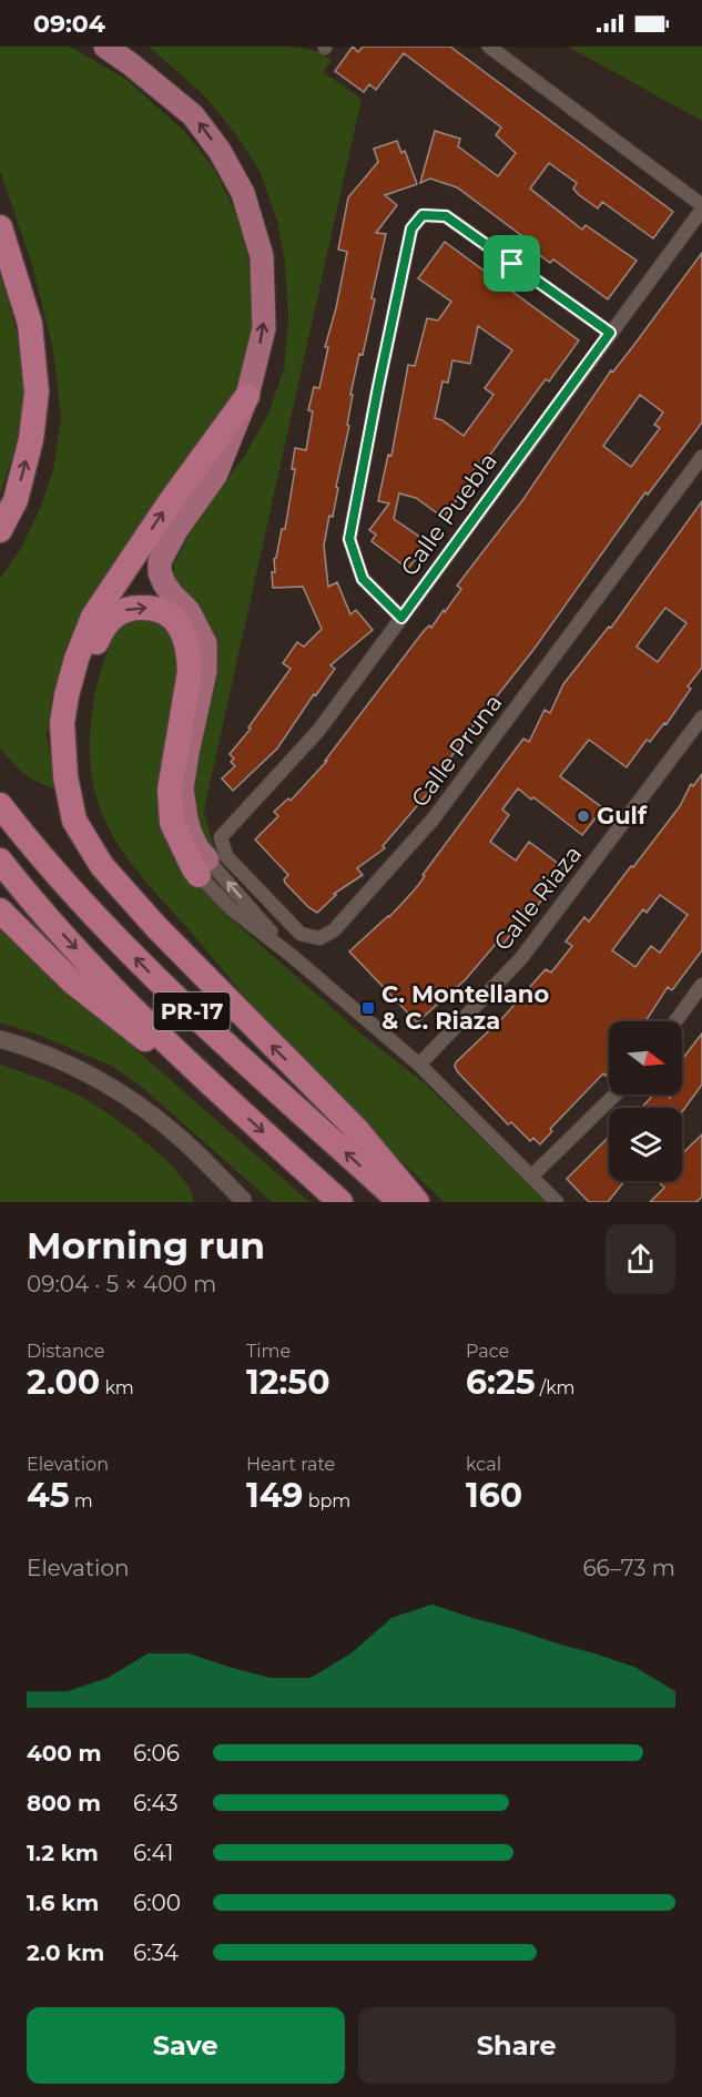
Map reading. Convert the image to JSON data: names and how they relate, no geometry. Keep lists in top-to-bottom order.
{
  "streets": {
    "highway": ["PR-17"],
    "street": ["Calle Puebla", "Calle Pruna", "Calle Riaza"]
  },
  "crossings": [
    ["Calle Puebla", "Calle Pruna"]
  ],
  "places": {
    "other": ["Gulf"],
    "transit": ["C. Montellano & C. Riaza"]
  },
  "north": "right",
  "page": {
    "status": "09:04",
    "heading": ["Morning run", "09:04 · 5 × 400 m"],
    "stats": [
      ["Distance", "2.00 km"],
      ["Time", "12:50"],
      ["Pace", "6:25 /km"],
      ["Elevation", "45 m"],
      ["Heart rate", "149 bpm"],
      ["kcal", "160"]
    ],
    "chart": ["Elevation", "66–73 m"],
    "list": [
      {
        "name": "400 m",
        "note": "6:06"
      },
      {
        "name": "800 m",
        "note": "6:43"
      },
      {
        "name": "1.2 km",
        "note": "6:41"
      },
      {
        "name": "1.6 km",
        "note": "6:00"
      },
      {
        "name": "2.0 km",
        "note": "6:34"
      }
    ],
    "buttons": ["Save", "Share"]
  }
}
